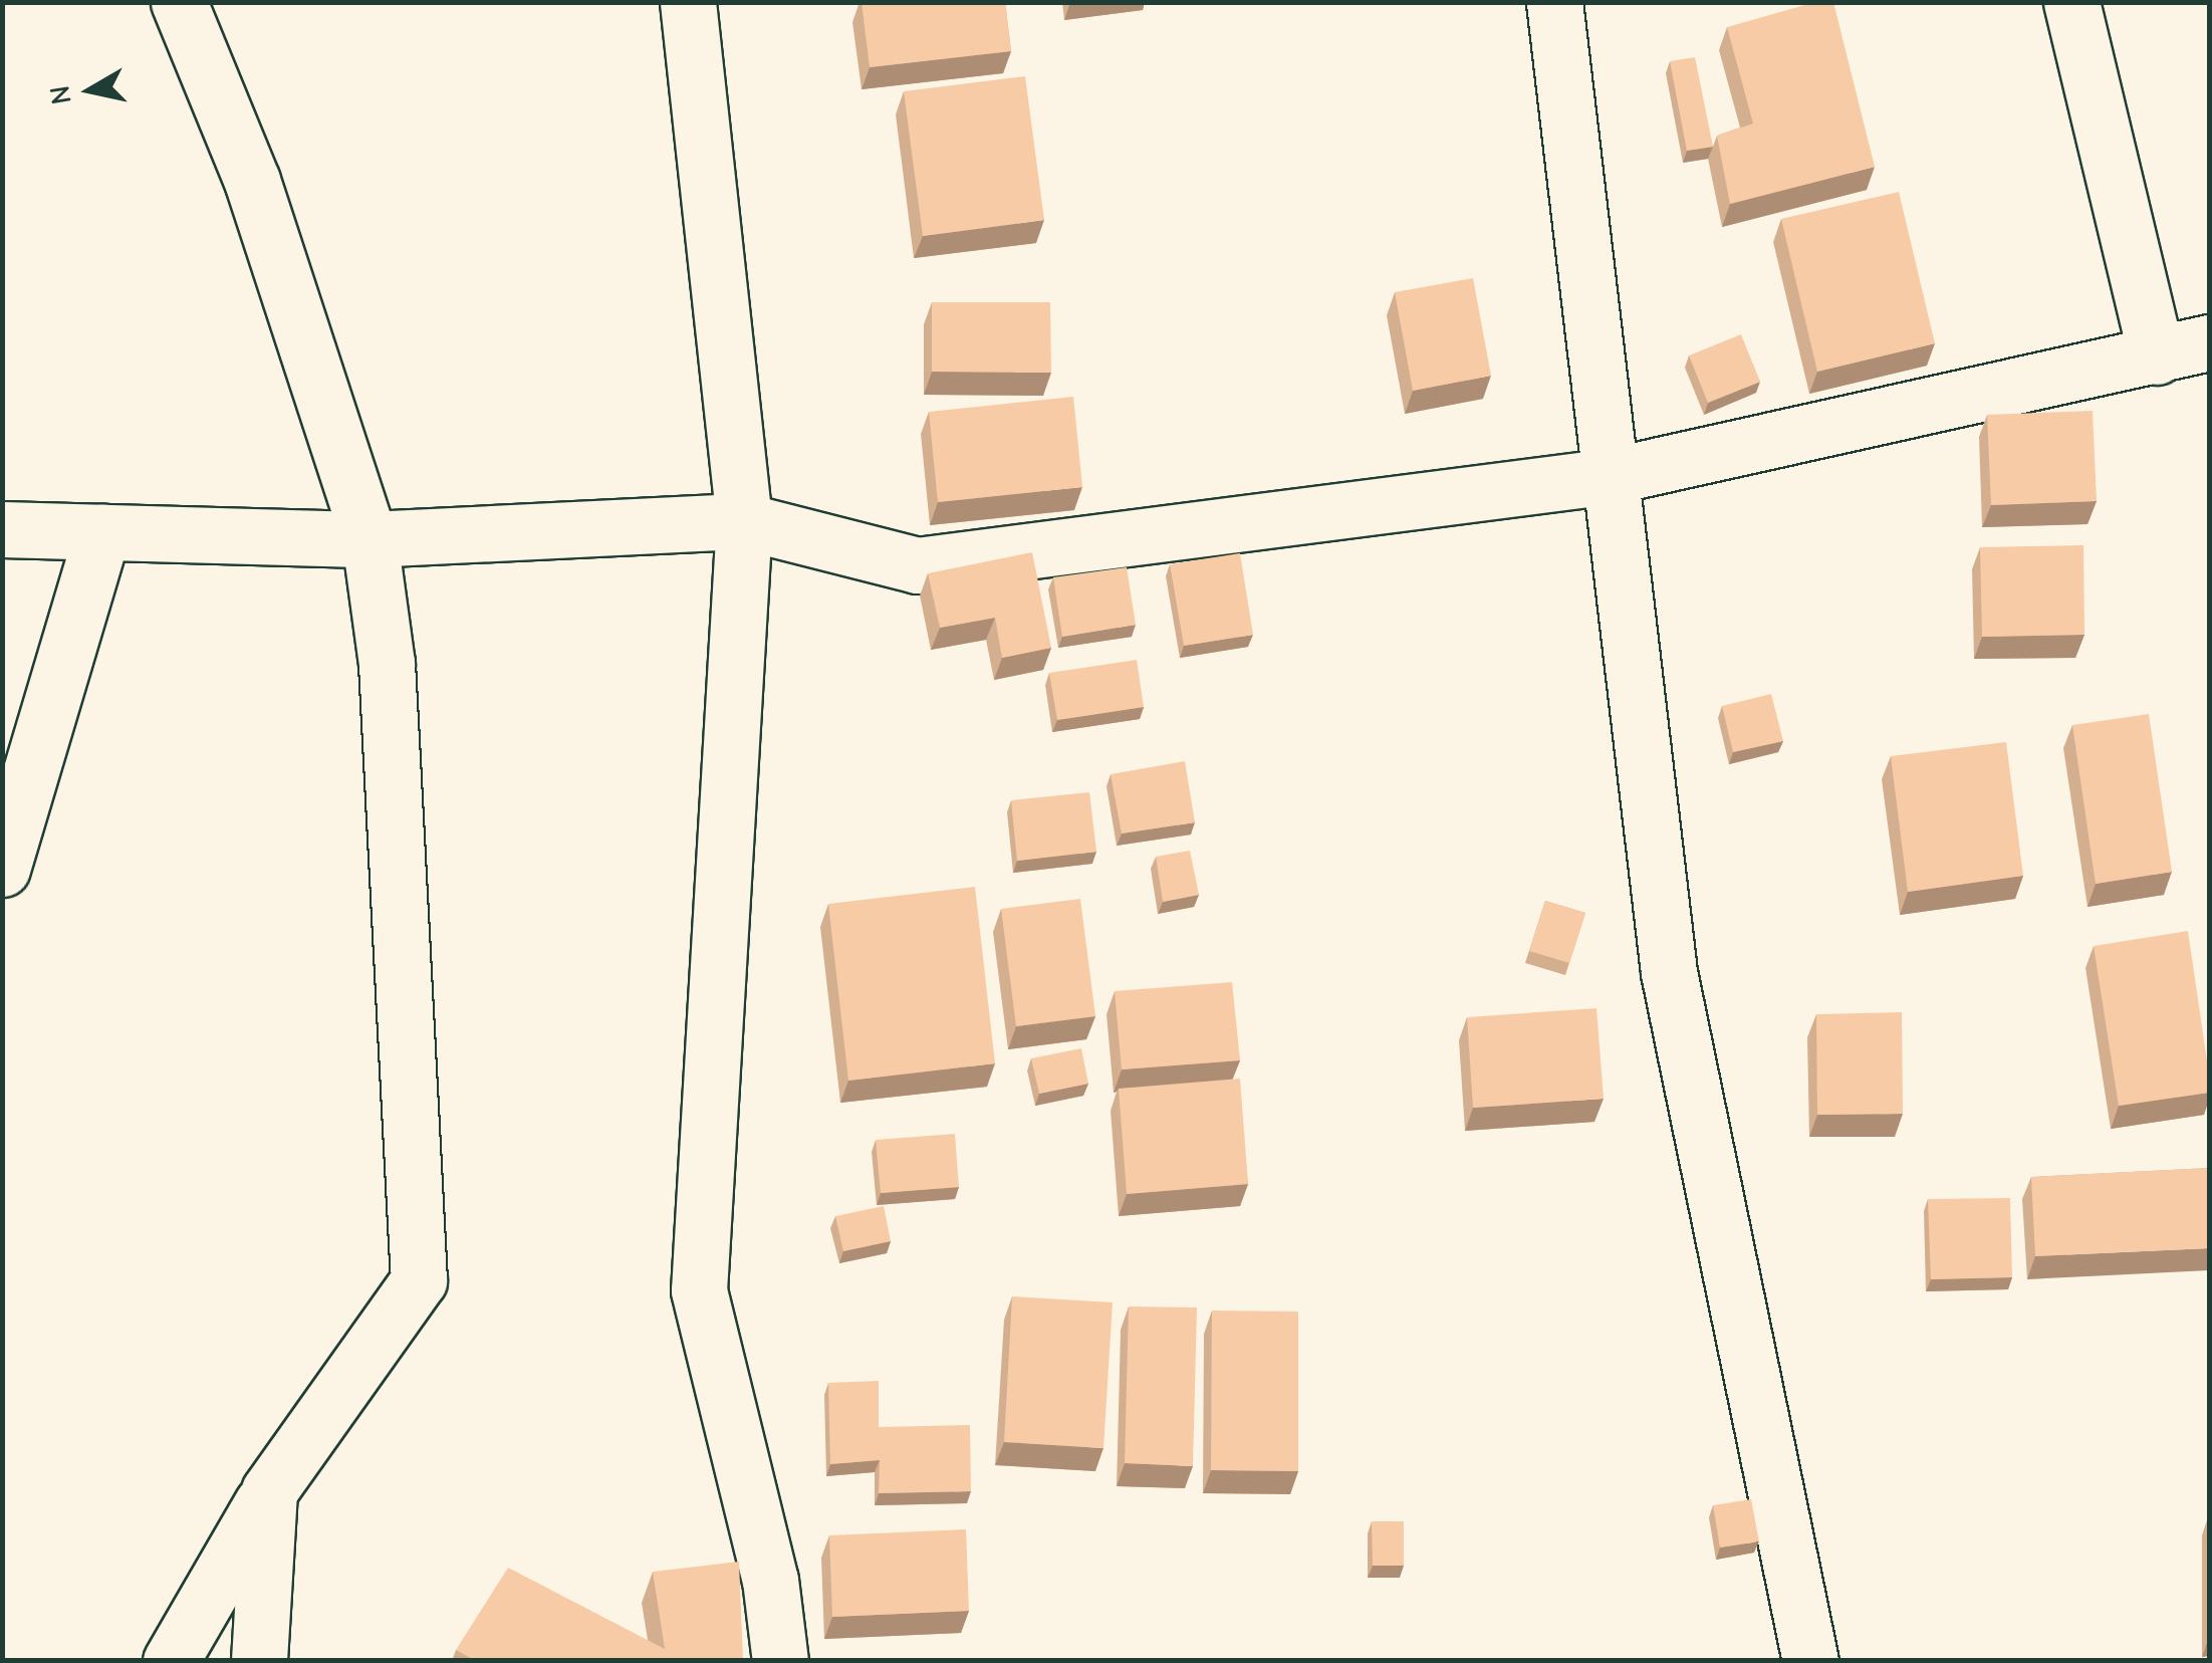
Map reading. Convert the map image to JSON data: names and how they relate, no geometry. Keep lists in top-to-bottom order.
{
  "north": "left"
}
